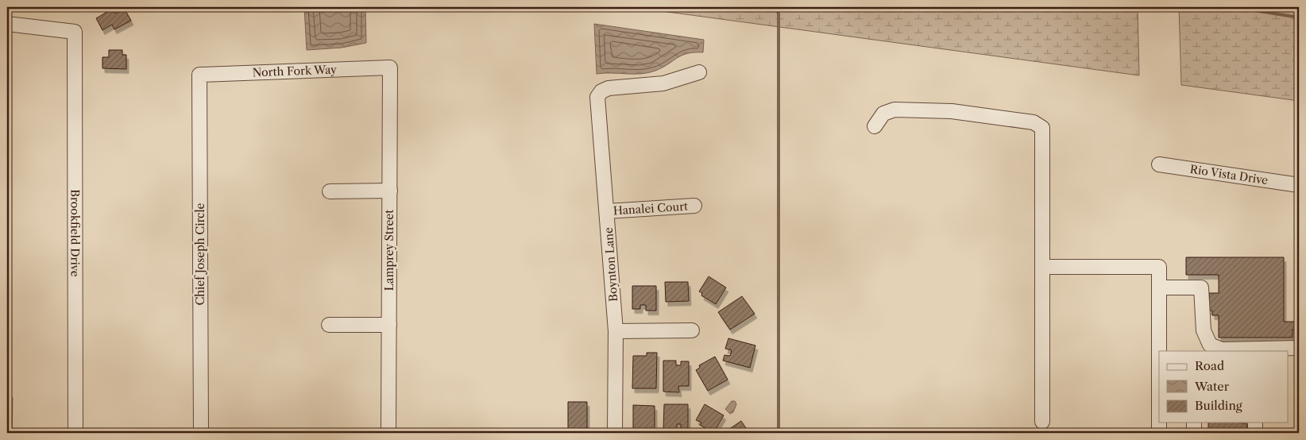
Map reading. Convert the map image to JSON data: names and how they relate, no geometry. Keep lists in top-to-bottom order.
{
  "streets": {
    "street": [
      "North Fork Way",
      "Rio Vista Drive",
      "Hanalei Court",
      "Brookfield Drive",
      "Lamprey Street",
      "Chief Joseph Circle",
      "Boynton Lane"
    ]
  },
  "crossings": [
    ["North Fork Way", "Lamprey Street"],
    ["North Fork Way", "Chief Joseph Circle"],
    ["Hanalei Court", "Boynton Lane"]
  ],
  "legend": ["Road", "Water", "Building"]
}
